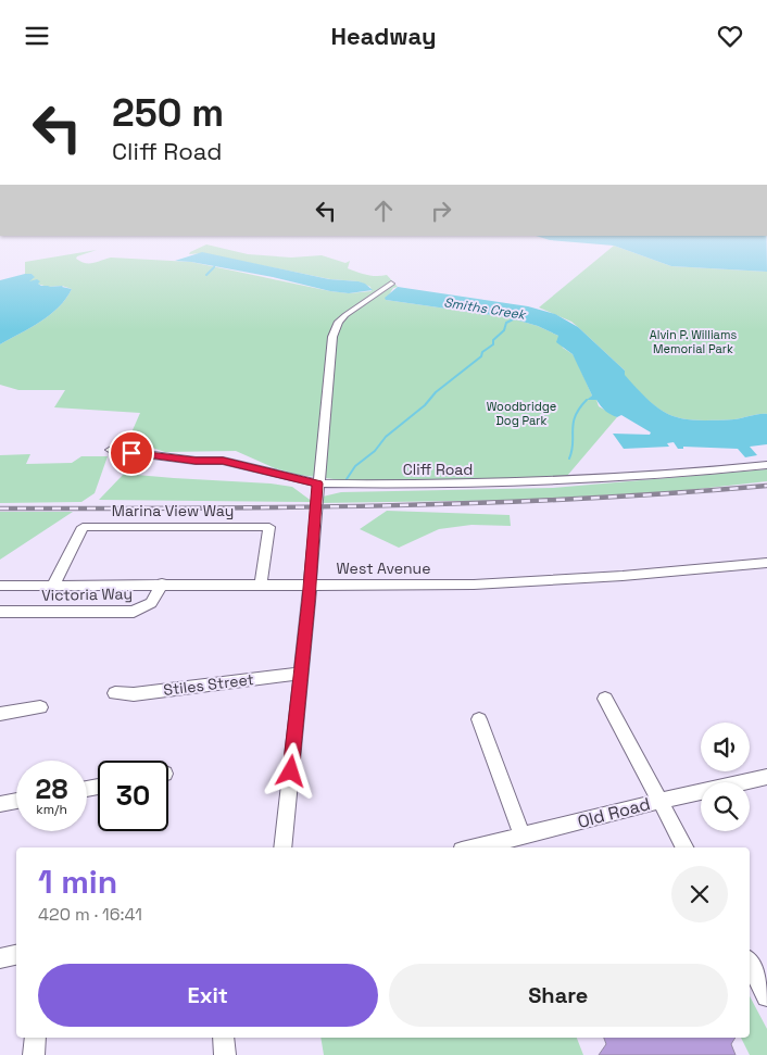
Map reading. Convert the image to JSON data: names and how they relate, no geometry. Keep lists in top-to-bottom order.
{
  "streets": {
    "street": [
      "Cliff Road",
      "Marina View Way",
      "West Avenue",
      "Victoria Way",
      "Stiles Street",
      "Old Road"
    ]
  },
  "crossings": [
    ["Marina View Way", "West Avenue"],
    ["West Avenue", "Victoria Way"]
  ],
  "water": ["Smiths Creek"],
  "parks": ["Alvin P. Williams Memorial Park", "Woodbridge Dog Park"],
  "page": {
    "header": "Headway",
    "turn": ["250 m", "Cliff Road"],
    "speed": "28 km/h",
    "limit": "30",
    "heading": ["1 min", "420 m · 16:41"],
    "buttons": ["Exit", "Share"]
  }
}
